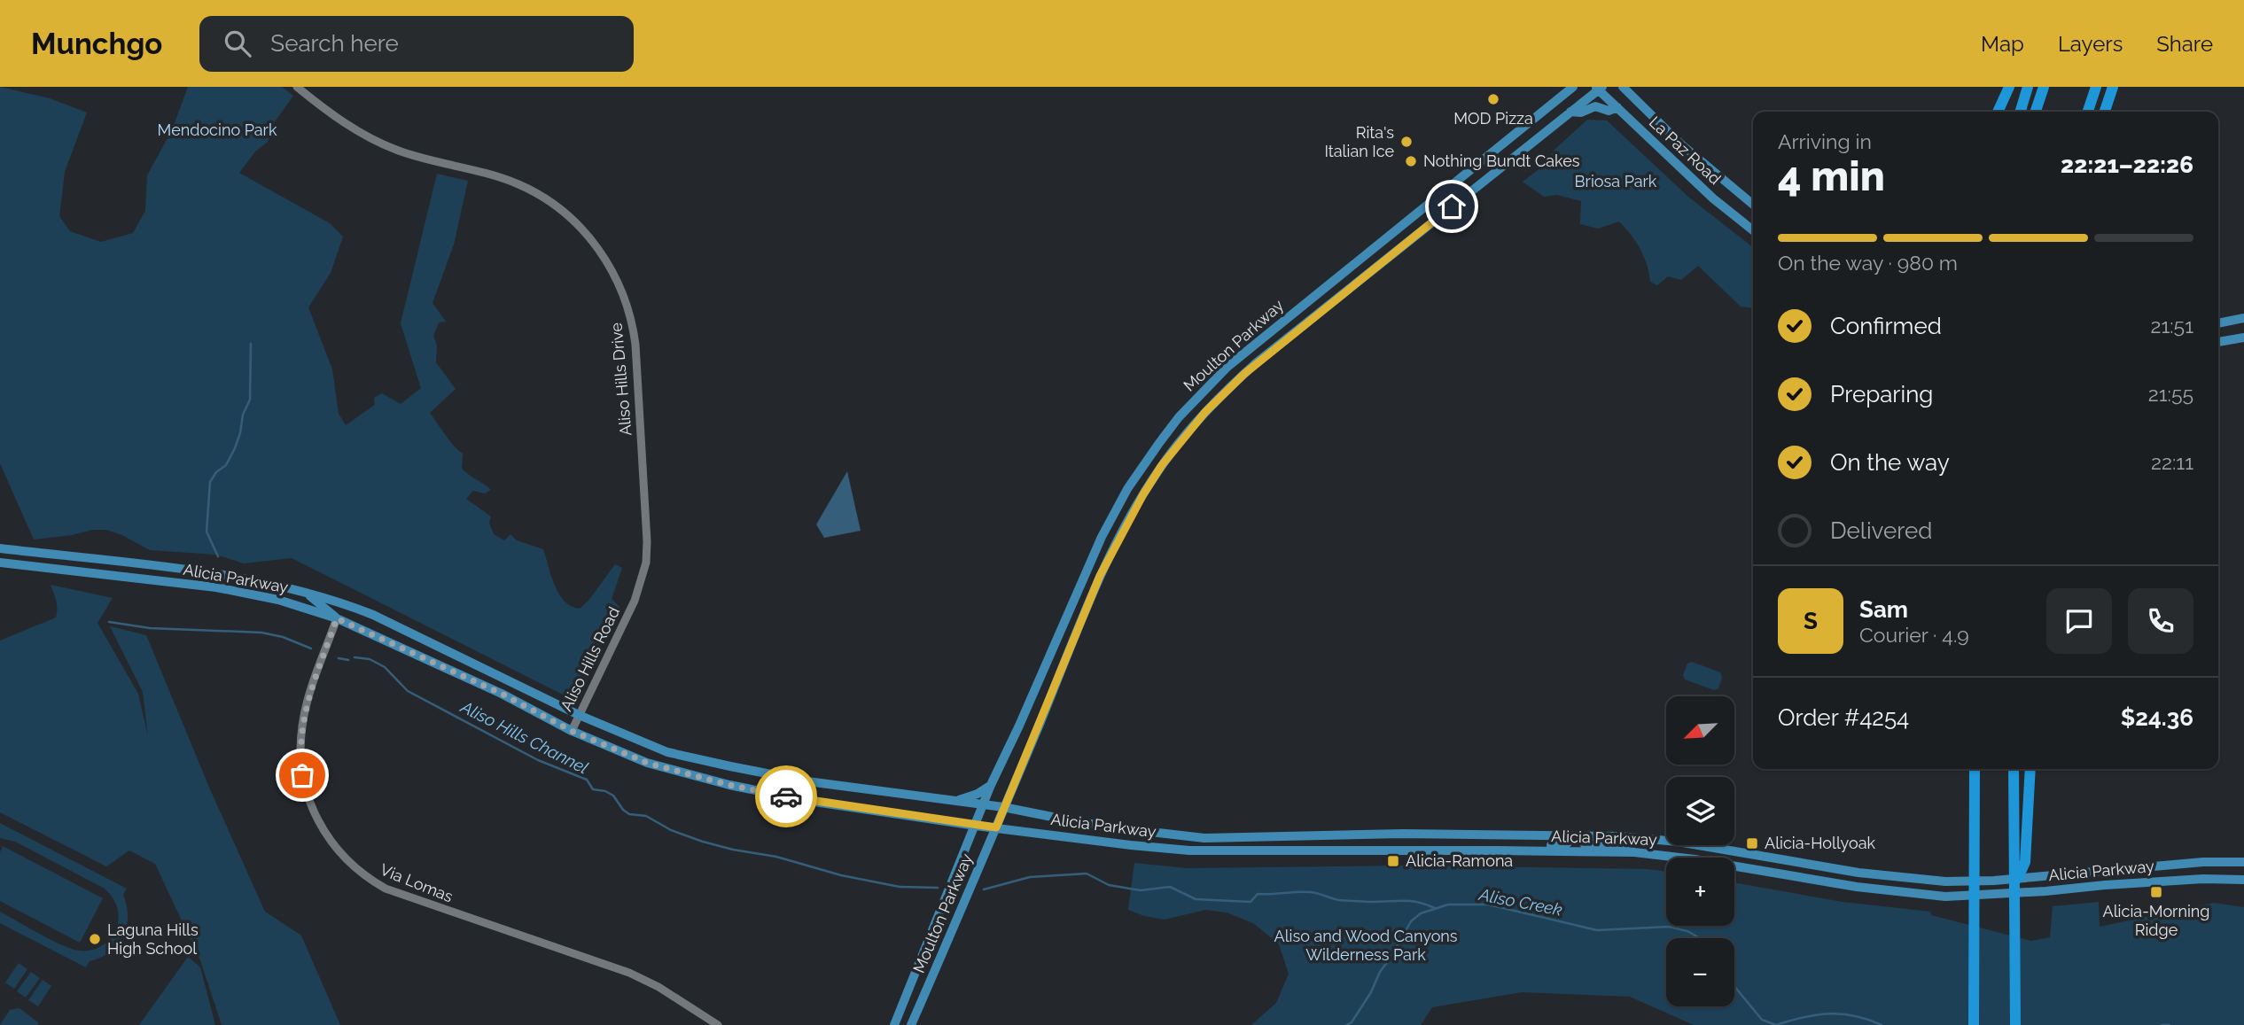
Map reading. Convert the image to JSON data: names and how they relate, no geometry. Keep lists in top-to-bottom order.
{
  "streets": {
    "main road": ["La Paz Road", "Moulton Parkway", "Alicia Parkway"],
    "street": ["Aliso Hills Drive", "Aliso Hills Road", "Via Lomas"]
  },
  "crossings": [
    ["La Paz Road", "Moulton Parkway"],
    ["Moulton Parkway", "Alicia Parkway"],
    ["Aliso Hills Drive", "Aliso Hills Road"],
    ["Alicia Parkway", "Aliso Hills Road"],
    ["Alicia Parkway", "Via Lomas"]
  ],
  "water": ["Aliso Hills Channel", "Aliso Creek"],
  "parks": ["Mendocino Park", "Briosa Park", "Aliso and Wood Canyons Wilderness Park"],
  "places": {
    "other": [
      "MOD Pizza",
      "Rita's Italian Ice",
      "Nothing Bundt Cakes",
      "Laguna Hills High School"
    ],
    "transit": ["Alicia-Hollyoak", "Alicia-Ramona", "Alicia-Morning Ridge"]
  },
  "north": "bottom left",
  "page": {
    "header": "Munchgo",
    "search": "Search here",
    "nav": ["Map", "Layers", "Share"],
    "heading": ["4 min", "Arriving in", "22:21–22:26"],
    "panel": [
      "Sam",
      "Courier · 4.9",
      "Order #4254",
      "$24.36"
    ],
    "bar": "On the way · 980 m",
    "list": [
      ["Confirmed", "21:51"],
      ["Preparing", "21:55"],
      ["On the way", "22:11"],
      "Delivered"
    ],
    "round": "S",
    "map_buttons": ["+", "−"]
  }
}
